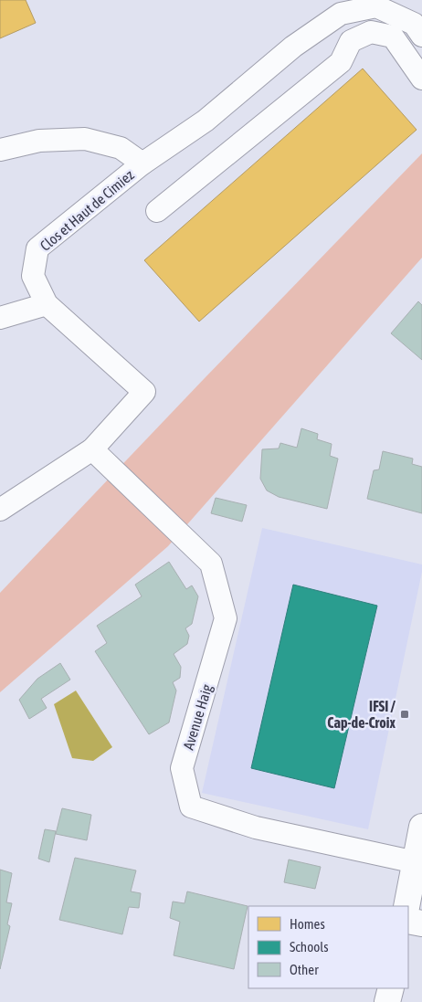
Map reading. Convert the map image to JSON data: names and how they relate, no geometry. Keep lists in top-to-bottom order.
{
  "streets": {
    "lane": ["Clos et Haut de Cimiez", "Avenue Haig"]
  },
  "crossings": [
    ["Clos et Haut de Cimiez", "Avenue Haig"]
  ],
  "places": {
    "transit": ["IFSI / Cap-de-Croix"]
  },
  "legend": ["Homes", "Schools", "Other"]
}
